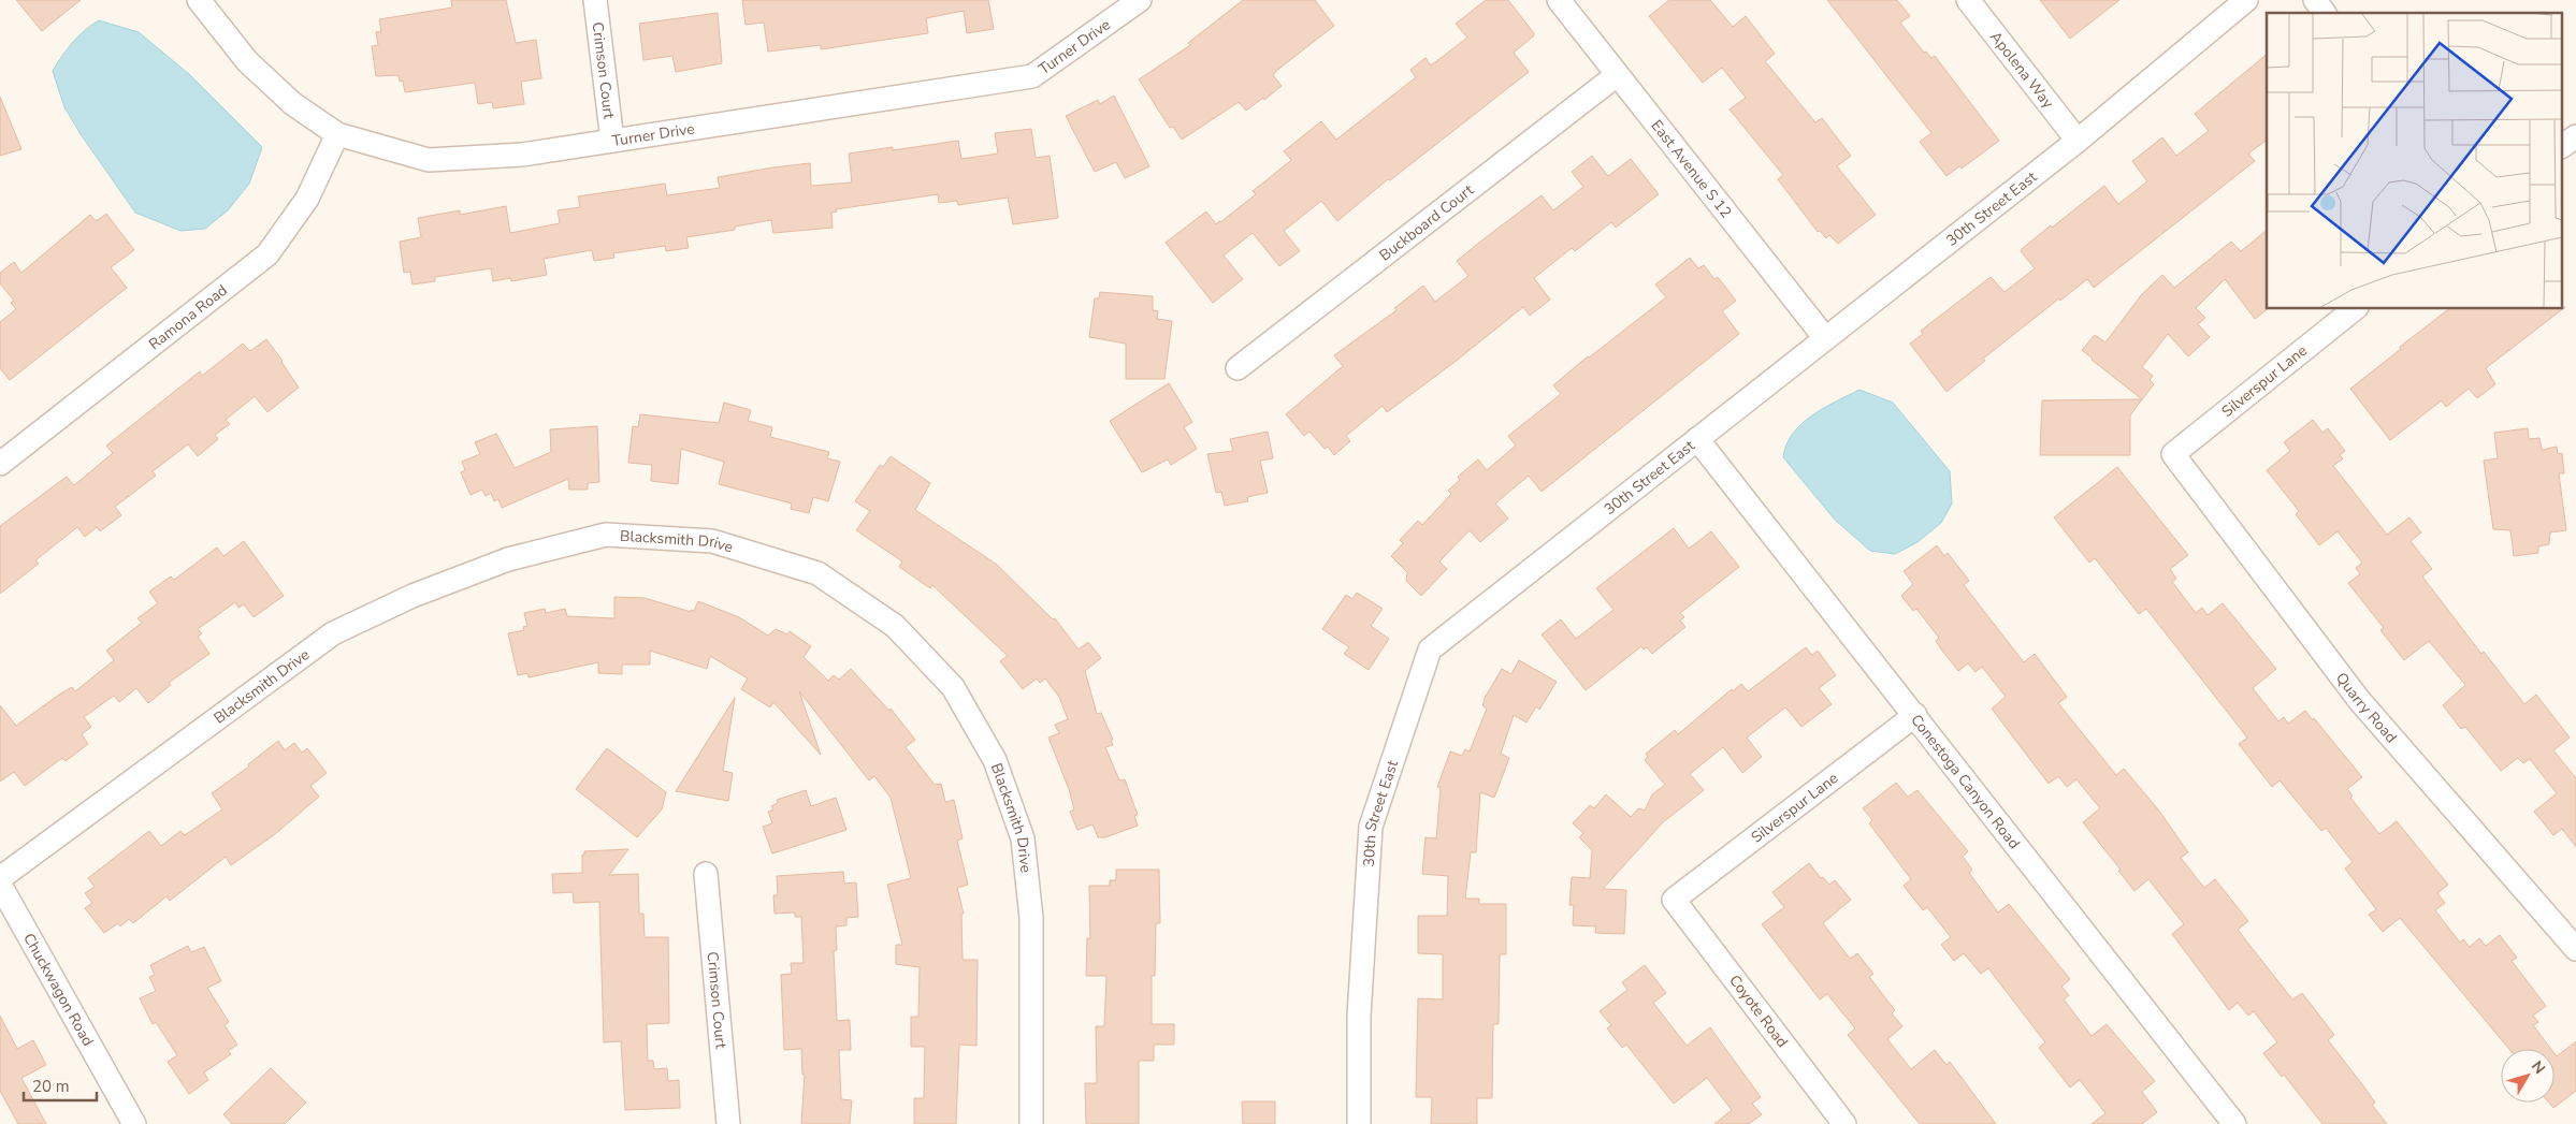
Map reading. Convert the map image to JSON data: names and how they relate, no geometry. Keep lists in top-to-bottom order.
{
  "streets": {
    "street": [
      "Turner Drive",
      "Crimson Court",
      "Apolena Way",
      "East Avenue S 12",
      "30th Street East",
      "Buckboard Court",
      "Ramona Road",
      "Silverspur Lane",
      "Blacksmith Drive",
      "Quarry Road",
      "Conestoga Canyon Road",
      "Chuckwagon Road",
      "Coyote Road"
    ]
  },
  "crossings": [
    ["Turner Drive", "Crimson Court"],
    ["Turner Drive", "Ramona Road"],
    ["Apolena Way", "30th Street East"],
    ["East Avenue S 12", "30th Street East"],
    ["East Avenue S 12", "Buckboard Court"],
    ["30th Street East", "Conestoga Canyon Road"],
    ["Silverspur Lane", "Quarry Road"],
    ["Silverspur Lane", "Conestoga Canyon Road"],
    ["Silverspur Lane", "Coyote Road"]
  ],
  "scale_bar": "20 m",
  "north": "top right"
}
